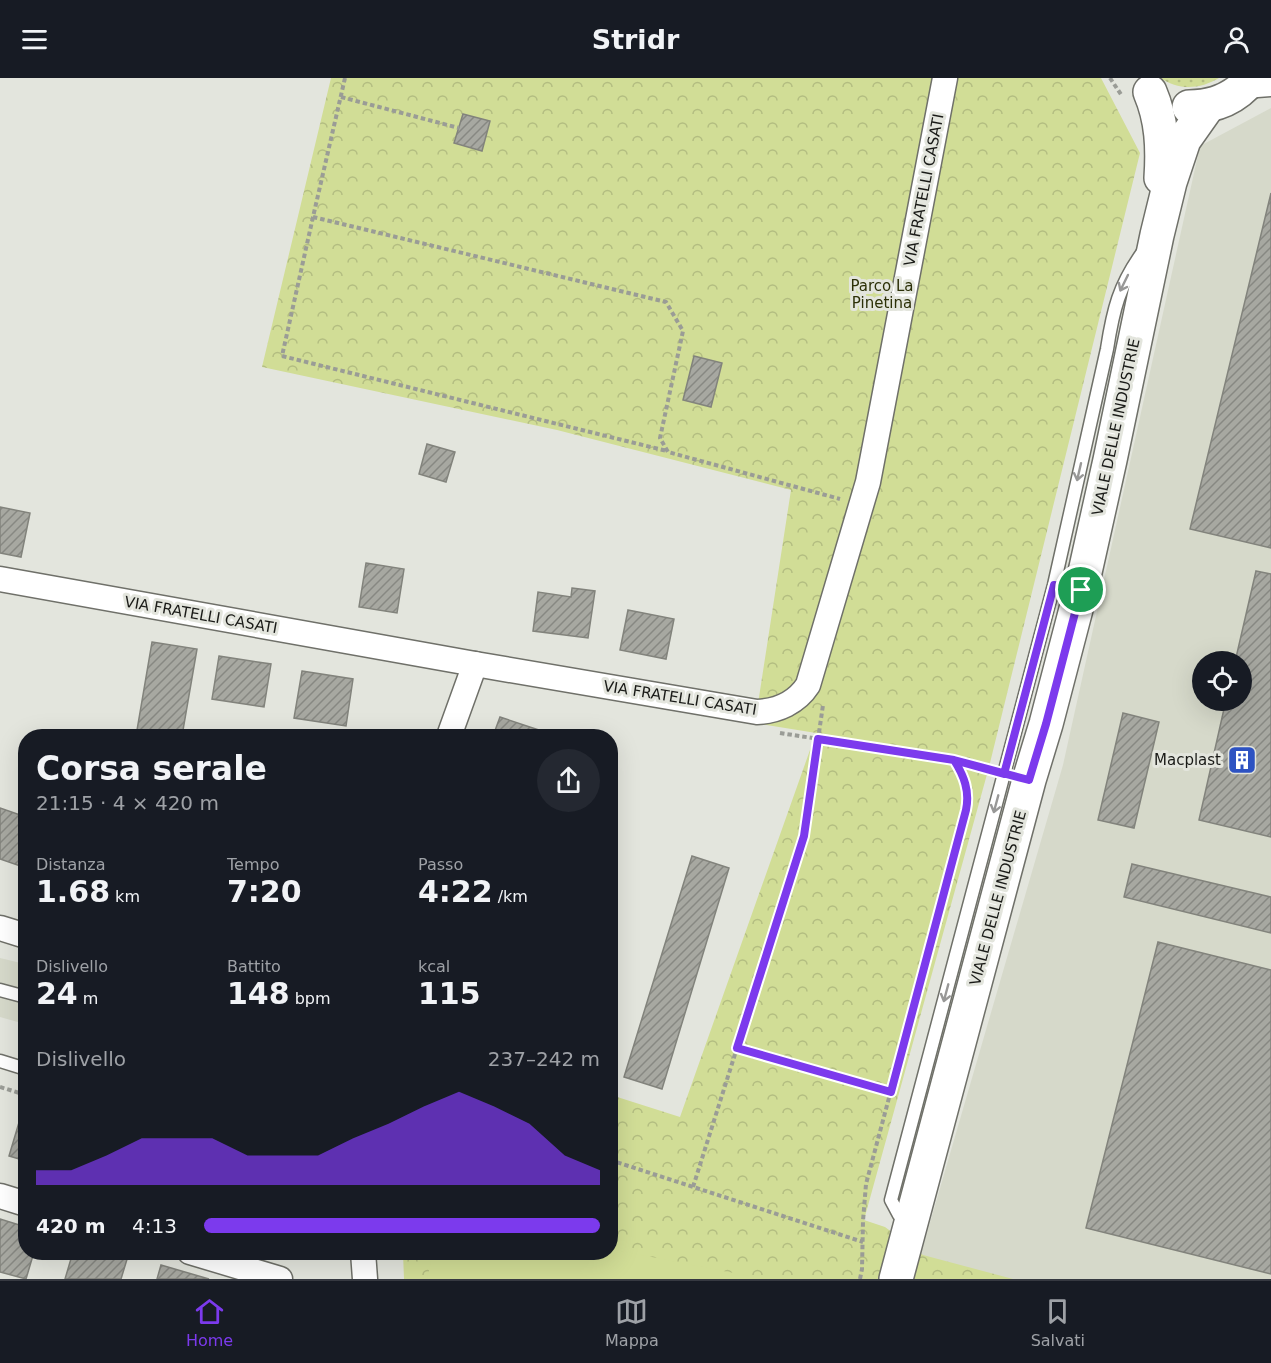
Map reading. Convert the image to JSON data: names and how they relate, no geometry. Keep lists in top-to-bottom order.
{
  "streets": {
    "street": ["VIA FRATELLI CASATI", "VIALE DELLE INDUSTRIE"]
  },
  "parks": ["Parco La Pinetina"],
  "places": {
    "building": ["Macplast"]
  },
  "page": {
    "header": "Stridr",
    "heading": ["Corsa serale", "21:15 · 4 × 420 m"],
    "stats": [
      ["Distanza", "1.68 km"],
      ["Tempo", "7:20"],
      ["Passo", "4:22 /km"],
      ["Dislivello", "24 m"],
      ["Battito", "148 bpm"],
      ["kcal", "115"]
    ],
    "chart": ["Dislivello", "237–242 m"],
    "list": [
      {
        "name": "420 m",
        "note": "4:13"
      }
    ],
    "tabs": ["Home", "Mappa", "Salvati"]
  }
}
